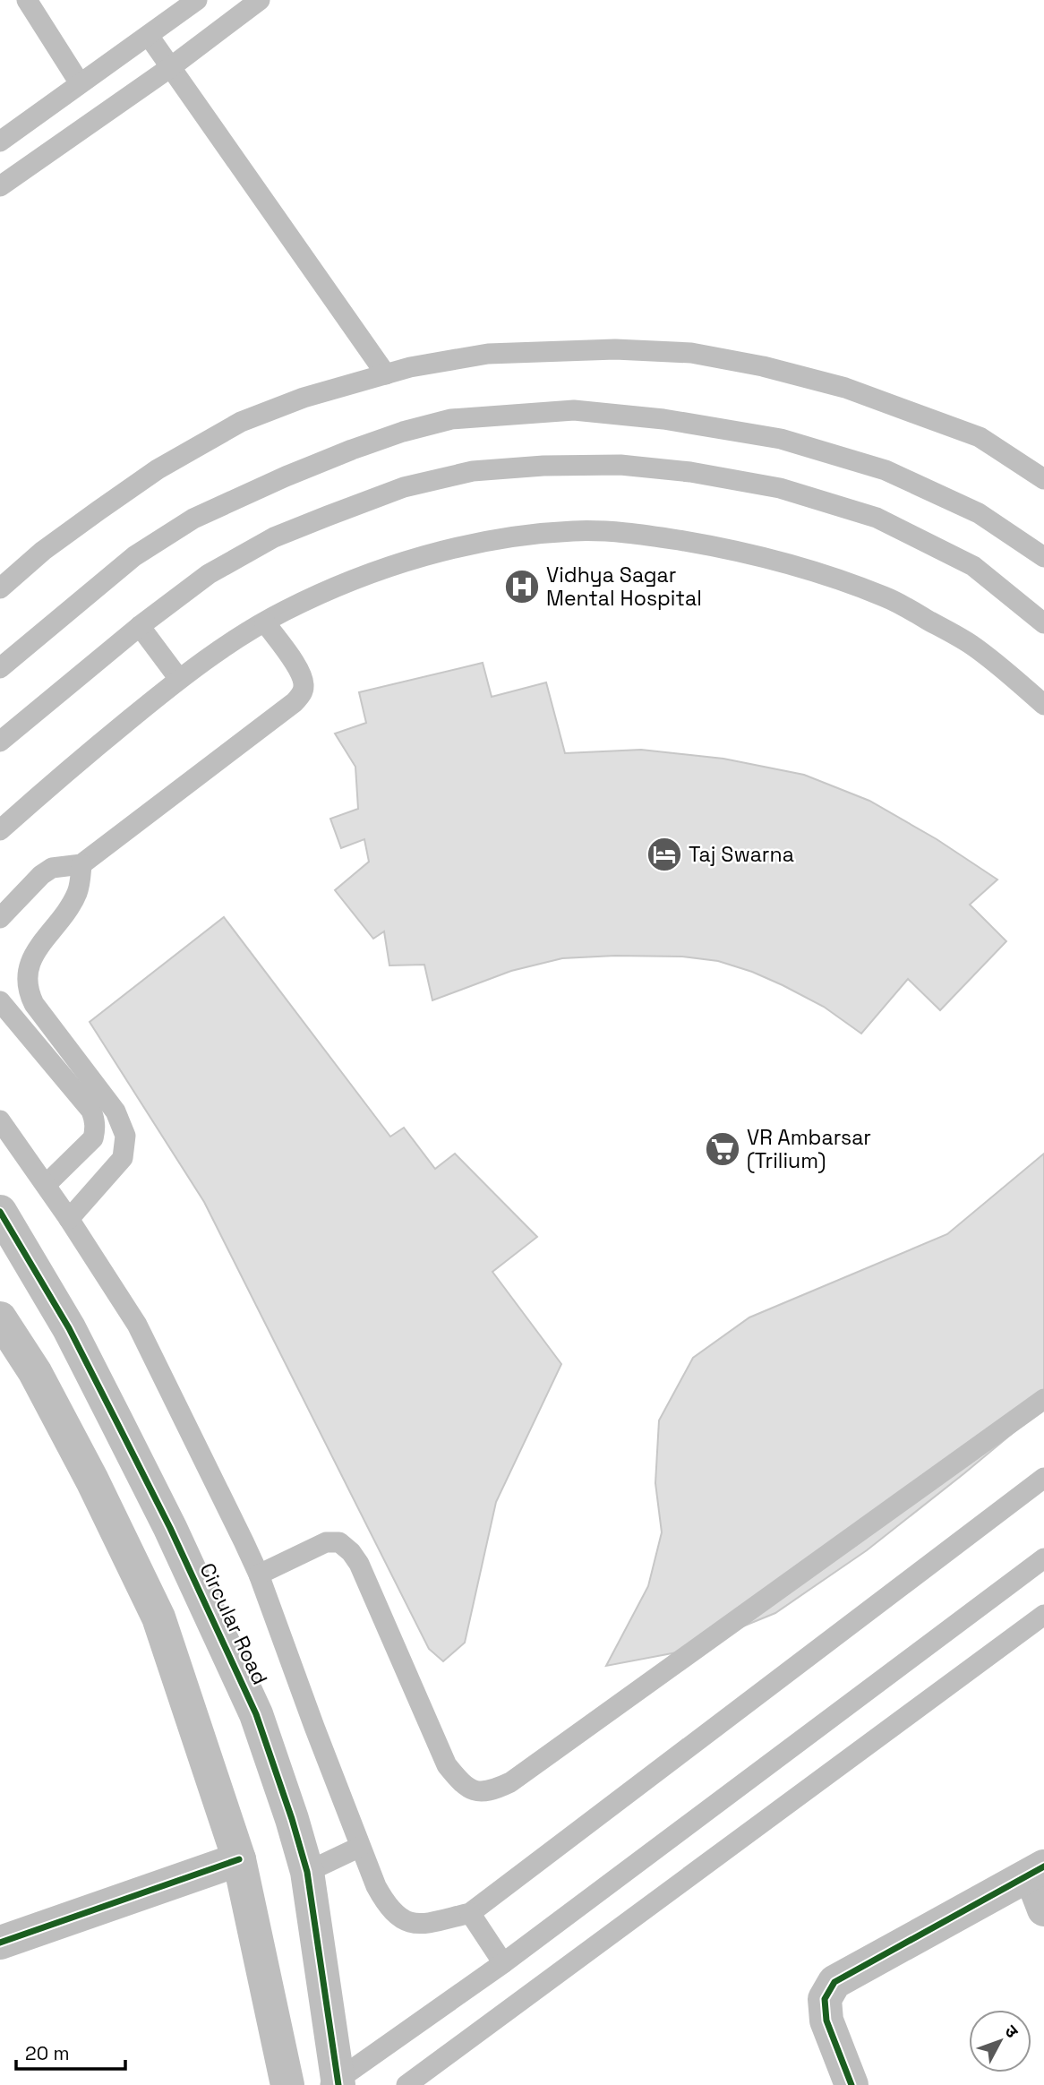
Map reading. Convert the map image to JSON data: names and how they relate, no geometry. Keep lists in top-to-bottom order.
{
  "streets": {
    "street": ["Circular Road"]
  },
  "places": {
    "hospital": ["Vidhya Sagar Mental Hospital"],
    "hotel": ["Taj Swarna"],
    "supermarket": ["VR Ambarsar (Trilium)"]
  },
  "scale_bar": "20 m",
  "north": "top right"
}
